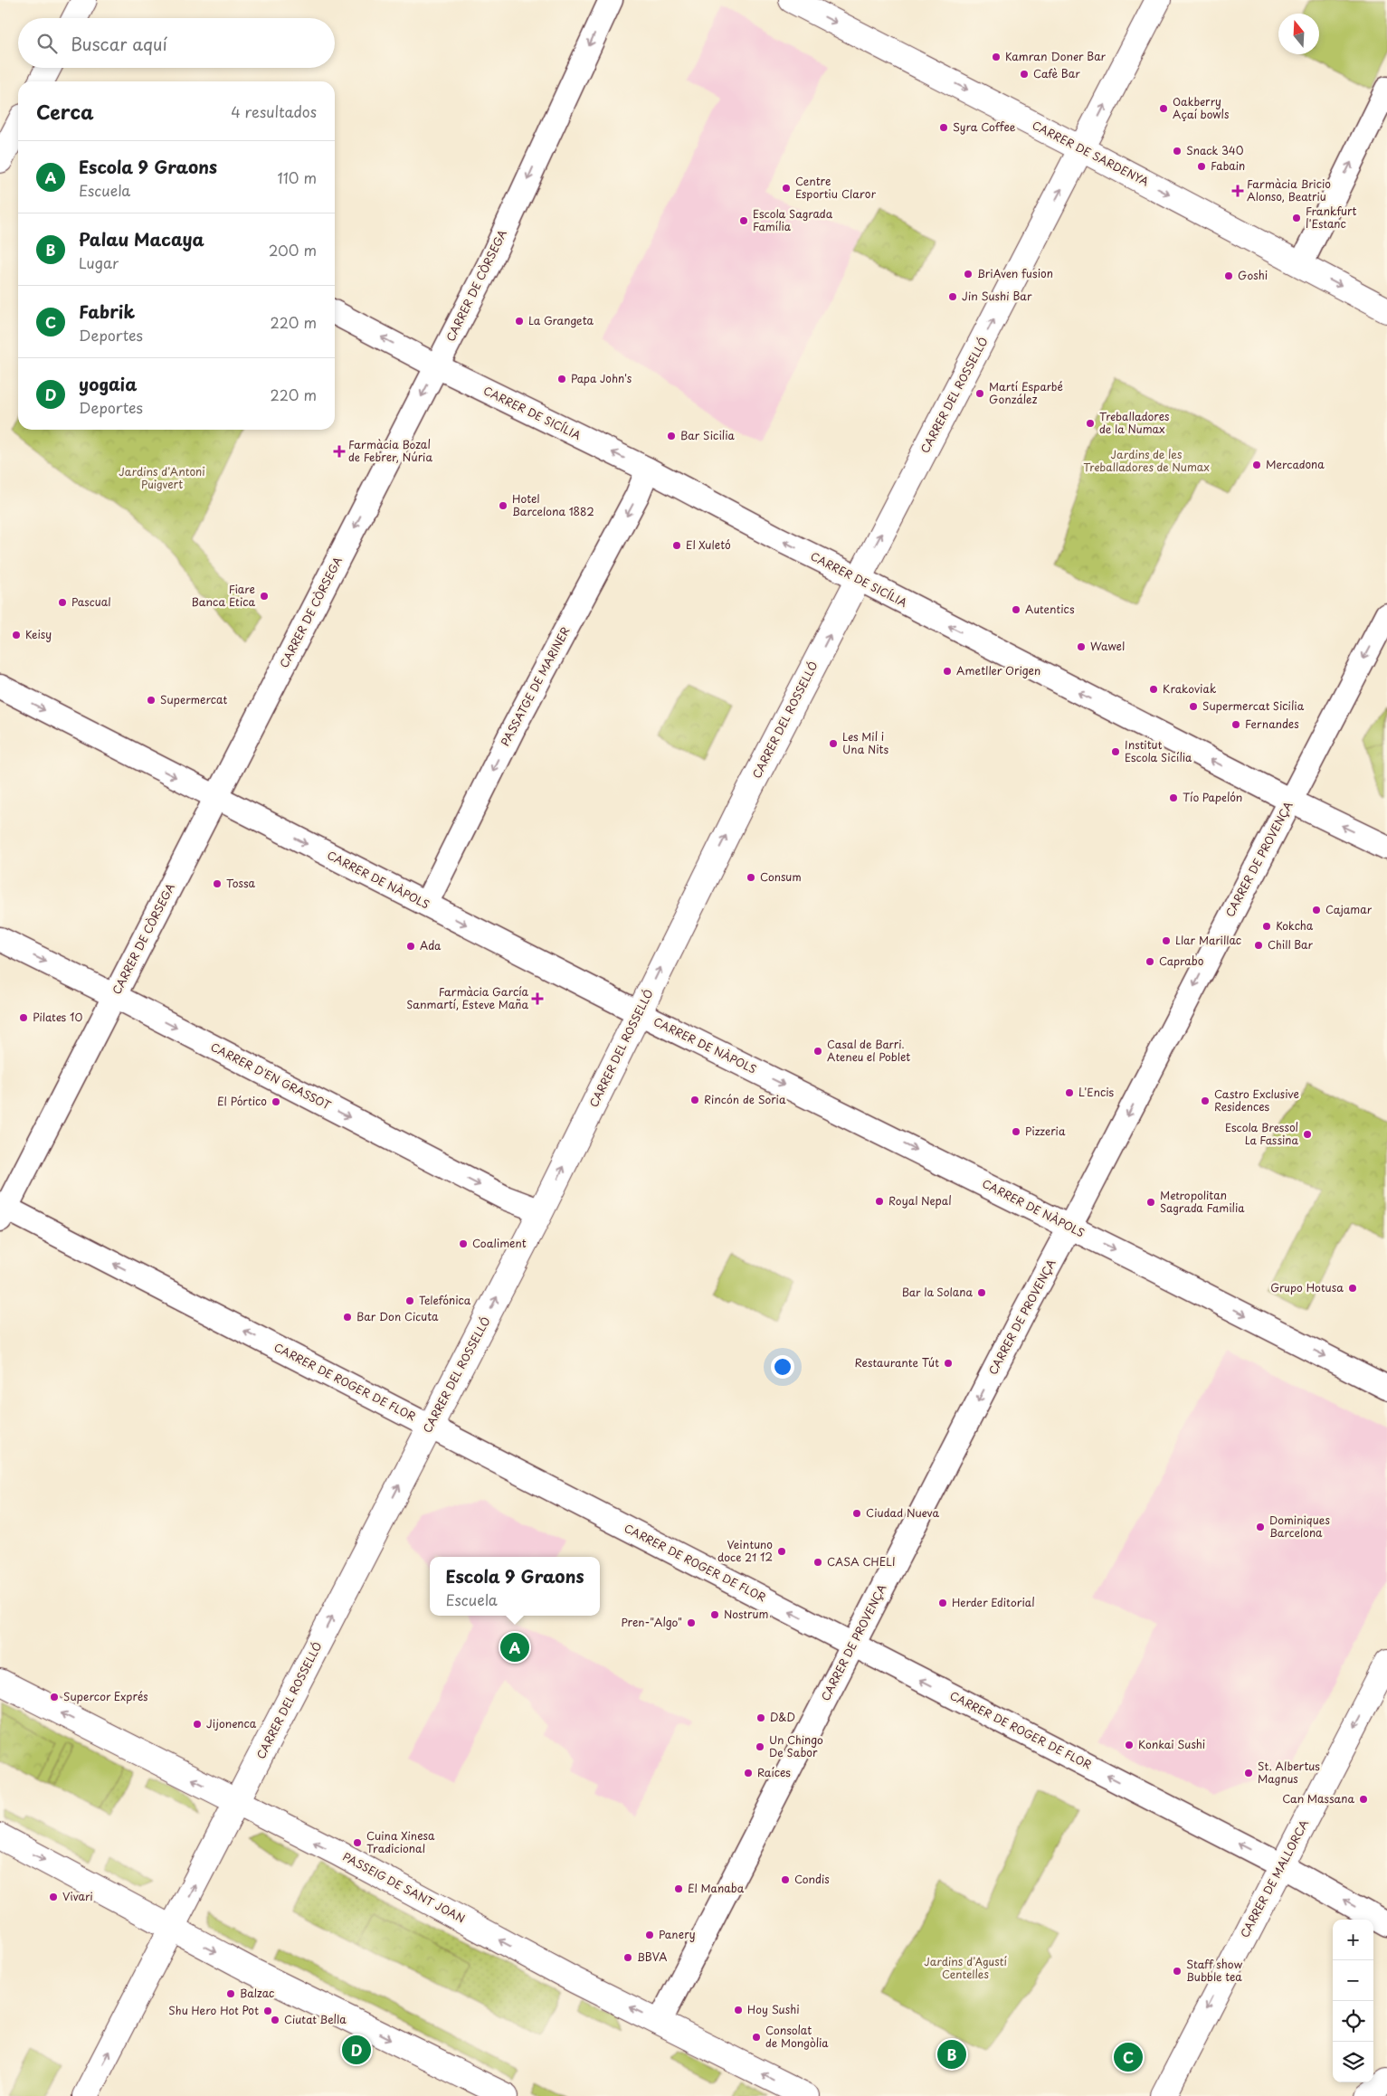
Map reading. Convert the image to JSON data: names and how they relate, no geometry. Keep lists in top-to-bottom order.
{
  "streets": {
    "main road": [
      "CARRER DE SARDENYA",
      "CARRER DEL ROSSELLÓ",
      "CARRER DE MALLORCA",
      "PASSEIG DE SANT JOAN"
    ],
    "street": [
      "CARRER DE CÒRSEGA",
      "CARRER DE SICÍLIA",
      "PASSATGE DE MARINER",
      "CARRER DE PROVENÇA",
      "CARRER DE NÀPOLS",
      "CARRER D'EN GRASSOT",
      "CARRER DE ROGER DE FLOR"
    ]
  },
  "crossings": [
    ["CARRER DE SARDENYA", "CARRER DEL ROSSELLÓ"],
    ["CARRER DE CÒRSEGA", "CARRER DE SICÍLIA"],
    ["CARRER DE CÒRSEGA", "CARRER DE NÀPOLS"],
    ["CARRER DE CÒRSEGA", "CARRER D'EN GRASSOT"],
    ["CARRER DE CÒRSEGA", "CARRER DE ROGER DE FLOR"],
    ["CARRER DEL ROSSELLÓ", "CARRER DE SICÍLIA"],
    ["CARRER DEL ROSSELLÓ", "CARRER DE NÀPOLS"],
    ["CARRER DEL ROSSELLÓ", "CARRER D'EN GRASSOT"],
    ["CARRER DEL ROSSELLÓ", "CARRER DE ROGER DE FLOR"],
    ["CARRER DEL ROSSELLÓ", "PASSEIG DE SANT JOAN"],
    ["CARRER DE SICÍLIA", "PASSATGE DE MARINER"],
    ["CARRER DE SICÍLIA", "CARRER DE PROVENÇA"],
    ["PASSATGE DE MARINER", "CARRER DE NÀPOLS"],
    ["CARRER DE PROVENÇA", "CARRER DE NÀPOLS"],
    ["CARRER DE PROVENÇA", "CARRER DE ROGER DE FLOR"],
    ["CARRER DE PROVENÇA", "PASSEIG DE SANT JOAN"],
    ["CARRER DE ROGER DE FLOR", "CARRER DE MALLORCA"]
  ],
  "one_way": [
    "CARRER DE SARDENYA",
    "CARRER DE CÒRSEGA",
    "CARRER DEL ROSSELLÓ",
    "CARRER DE SICÍLIA",
    "PASSATGE DE MARINER",
    "CARRER DE PROVENÇA",
    "CARRER DE NÀPOLS",
    "CARRER D'EN GRASSOT",
    "CARRER DE ROGER DE FLOR",
    "CARRER DE MALLORCA"
  ],
  "parks": ["Jardins de les Treballadores de Numax", "Jardins d'Antoni Puigvert", "Jardins d'Agustí Centelles"],
  "places": {
    "other": [
      "Kamran Doner Bar",
      "Cafè Bar",
      "Oakberry Açaí bowls",
      "Syra Coffee",
      "Snack 340",
      "Fabain",
      "Centre Esportiu Claror",
      "Frankfurt l'Estanc",
      "Escola Sagrada Família",
      "BriAven fusion",
      "Goshi",
      "Jin Sushi Bar",
      "La Grangeta",
      "Papa John's",
      "Martí Esparbé González",
      "Treballadores de la Numax",
      "Bar Sicilia",
      "Mercadona",
      "Hotel Barcelona 1882",
      "El Xuletó",
      "Fiare Banca Etica",
      "Pascual",
      "Autentics",
      "Keisy",
      "Wawel",
      "Ametller Origen",
      "Krakoviak",
      "Supermercat",
      "Supermercat Sicilia",
      "Fernandes",
      "Les Mil i Una Nits",
      "Institut Escola Sicília",
      "Tío Papelón",
      "Consum",
      "Tossa",
      "Cajamar",
      "Kokcha",
      "Llar Marillac",
      "Chill Bar",
      "Ada",
      "Caprabo",
      "Pilates 10",
      "Casal de Barri. Ateneu el Poblet",
      "L'Encis",
      "Rincón de Soria",
      "Castro Exclusive Residences",
      "El Pórtico",
      "Pizzeria",
      "Escola Bressol La Fassina",
      "Royal Nepal",
      "Metropolitan Sagrada Familia",
      "Coaliment",
      "Grupo Hotusa",
      "Bar la Solana",
      "Telefónica",
      "Bar Don Cicuta",
      "Restaurante Tút",
      "Ciudad Nueva",
      "Dominiques Barcelona",
      "Veintuno doce 21 12",
      "CASA CHELI",
      "Herder Editorial",
      "Nostrum",
      "Pren-\"Algo\"",
      "Supercor Exprés",
      "D&D",
      "Jijonenca",
      "Konkai Sushi",
      "Un Chingo De Sabor",
      "Raíces",
      "St. Albertus Magnus",
      "Can Massana",
      "Cuina Xinesa Tradicional",
      "Condis",
      "El Manaba",
      "Vivari",
      "Panery",
      "BBVA",
      "Staff show Bubble tea",
      "Balzac",
      "Hoy Sushi",
      "Shu Hero Hot Pot",
      "Ciutat Bella",
      "Consolat de Mongòlia"
    ],
    "health": ["Farmàcia Bricio Alonso, Beatriu", "Farmàcia Bozal de Febrer, Núria", "Farmàcia García Sanmartí, Esteve Maña"]
  },
  "north": "top",
  "page": {
    "search": "Buscar aquí",
    "heading": ["Cerca", "4 resultados"],
    "list": [
      {
        "mark": "A",
        "name": "Escola 9 Graons",
        "note": "Escuela",
        "value": "110 m"
      },
      {
        "mark": "B",
        "name": "Palau Macaya",
        "note": "Lugar",
        "value": "200 m"
      },
      {
        "mark": "C",
        "name": "Fabrik",
        "note": "Deportes",
        "value": "220 m"
      },
      {
        "mark": "D",
        "name": "yogaia",
        "note": "Deportes",
        "value": "220 m"
      }
    ],
    "popup": ["Escola 9 Graons", "Escuela"],
    "pins": [
      "A",
      "D",
      "B",
      "C"
    ],
    "map_buttons": ["+", "−"]
  }
}
